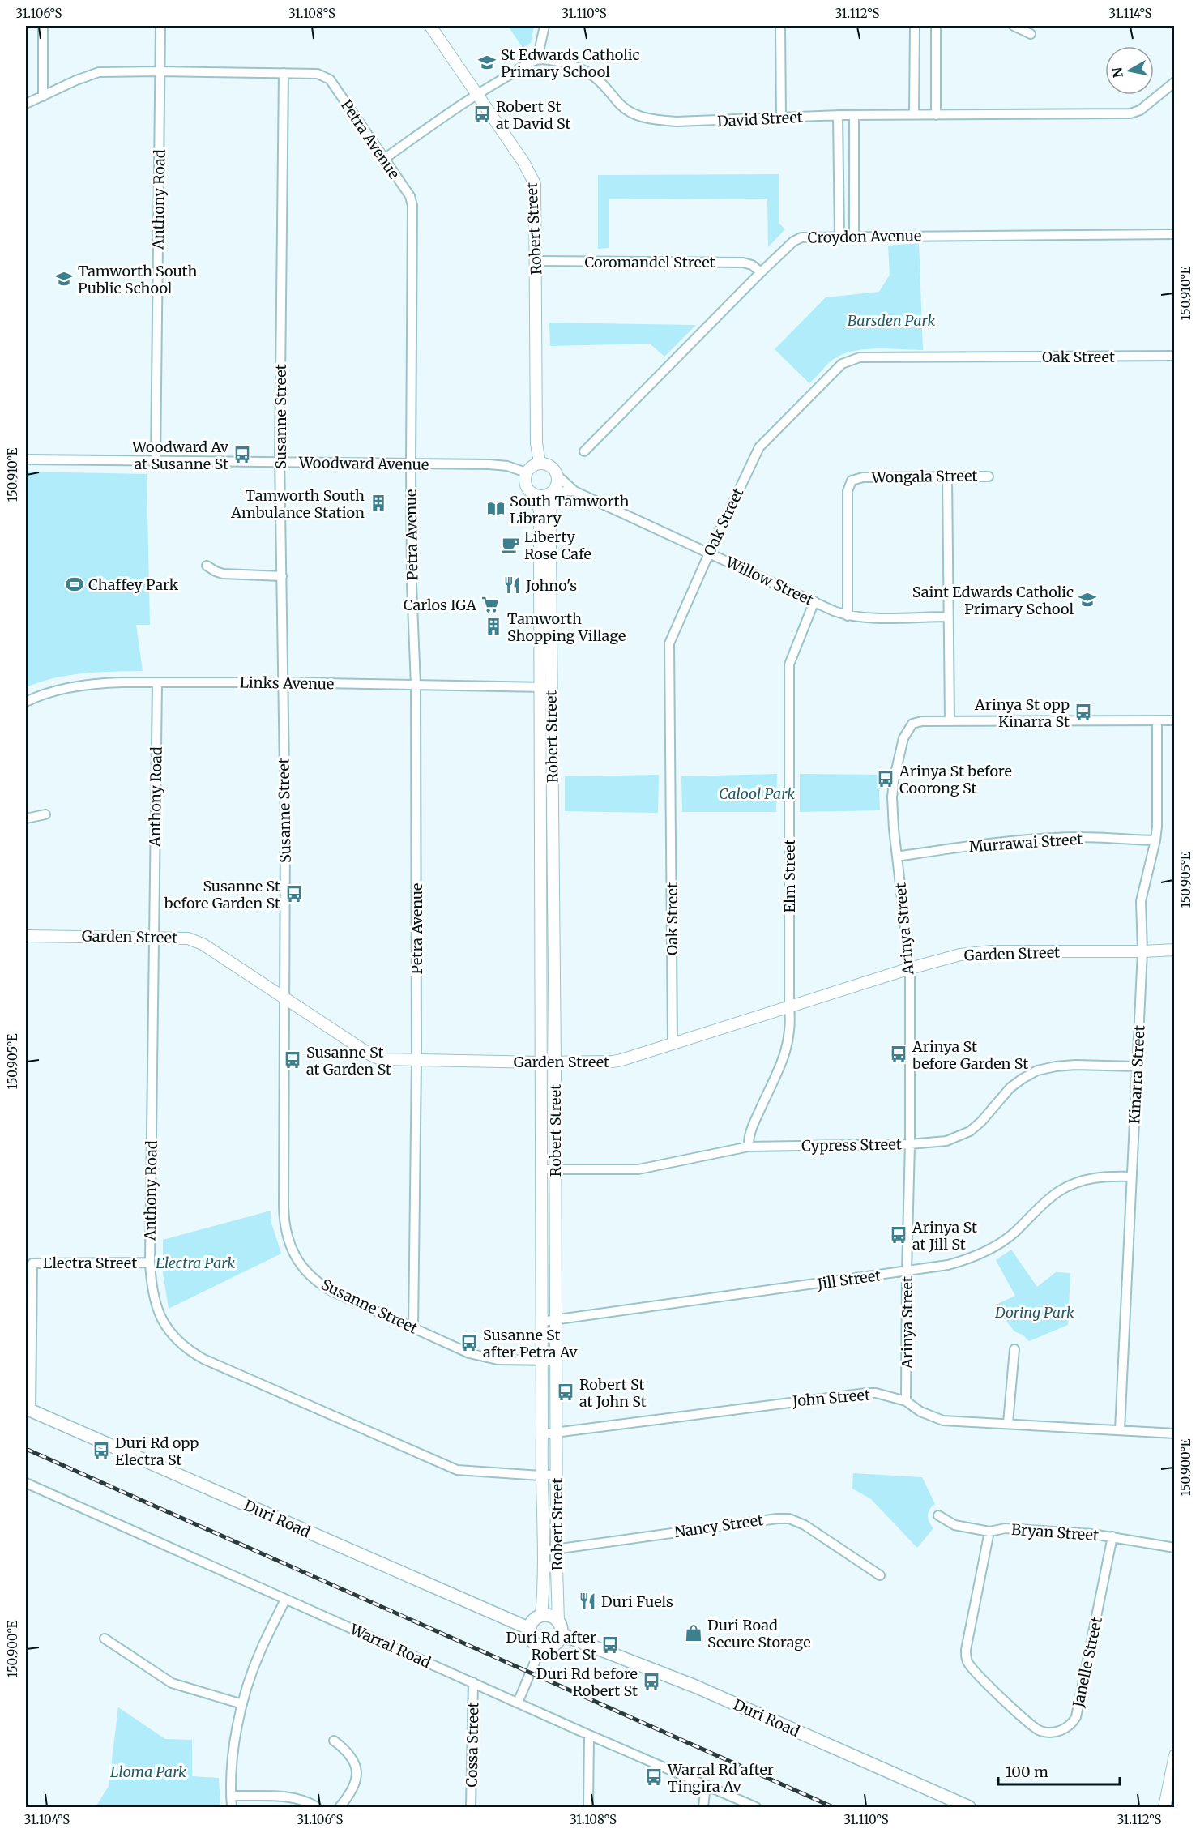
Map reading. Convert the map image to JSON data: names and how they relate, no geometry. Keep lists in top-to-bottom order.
{
  "streets": {
    "main road": ["Duri Road"],
    "street": [
      "David Street",
      "Petra Avenue",
      "Anthony Road",
      "Robert Street",
      "Croydon Avenue",
      "Coromandel Street",
      "Oak Street",
      "Susanne Street",
      "Woodward Avenue",
      "Wongala Street",
      "Willow Street",
      "Links Avenue",
      "Murrawai Street",
      "Elm Street",
      "Arinya Street",
      "Garden Street",
      "Kinarra Street",
      "Cypress Street",
      "Electra Street",
      "Jill Street",
      "John Street",
      "Nancy Street",
      "Bryan Street",
      "Warral Road",
      "Janelle Street",
      "Cossa Street"
    ]
  },
  "crossings": [
    ["Petra Avenue", "Anthony Road"],
    ["Petra Avenue", "Susanne Street"],
    ["Petra Avenue", "Woodward Avenue"],
    ["Petra Avenue", "Links Avenue"],
    ["Petra Avenue", "Garden Street"],
    ["Anthony Road", "Robert Street"],
    ["Anthony Road", "Woodward Avenue"],
    ["Anthony Road", "Links Avenue"],
    ["Anthony Road", "Garden Street"],
    ["Anthony Road", "Electra Street"],
    ["Robert Street", "Coromandel Street"],
    ["Robert Street", "Susanne Street"],
    ["Robert Street", "Woodward Avenue"],
    ["Robert Street", "Willow Street"],
    ["Robert Street", "Links Avenue"],
    ["Robert Street", "Garden Street"],
    ["Robert Street", "Cypress Street"],
    ["Robert Street", "Jill Street"],
    ["Robert Street", "John Street"],
    ["Robert Street", "Duri Road"],
    ["Robert Street", "Nancy Street"],
    ["Croydon Avenue", "Coromandel Street"],
    ["Oak Street", "Willow Street"],
    ["Oak Street", "Garden Street"],
    ["Susanne Street", "Woodward Avenue"],
    ["Susanne Street", "Links Avenue"],
    ["Susanne Street", "Garden Street"],
    ["Woodward Avenue", "Willow Street"],
    ["Wongala Street", "Willow Street"],
    ["Willow Street", "Elm Street"],
    ["Murrawai Street", "Arinya Street"],
    ["Murrawai Street", "Kinarra Street"],
    ["Elm Street", "Garden Street"],
    ["Elm Street", "Cypress Street"],
    ["Arinya Street", "Garden Street"],
    ["Arinya Street", "Kinarra Street"],
    ["Arinya Street", "Cypress Street"],
    ["Arinya Street", "Jill Street"],
    ["Arinya Street", "John Street"],
    ["Garden Street", "Kinarra Street"],
    ["Kinarra Street", "Cypress Street"],
    ["Kinarra Street", "Jill Street"],
    ["Kinarra Street", "John Street"],
    ["Electra Street", "Duri Road"],
    ["Bryan Street", "Janelle Street"],
    ["Warral Road", "Cossa Street"]
  ],
  "parks": [
    "Barsden Park",
    "Calool Park",
    "Electra Park",
    "Doring Park",
    "Lloma Park"
  ],
  "places": {
    "school or university": ["St Edwards Catholic Primary School", "Tamworth South Public School", "Saint Edwards Catholic Primary School"],
    "bus stop": [
      "Robert St at David St",
      "Woodward Av at Susanne St",
      "Arinya St opp Kinarra St",
      "Arinya St before Coorong St",
      "Susanne St before Garden St",
      "Arinya St before Garden St",
      "Susanne St at Garden St",
      "Arinya St at Jill St",
      "Susanne St after Petra Av",
      "Robert St at John St",
      "Duri Rd opp Electra St",
      "Duri Rd after Robert St",
      "Duri Rd before Robert St",
      "Warral Rd after Tingira Av"
    ],
    "building": ["Tamworth South Ambulance Station", "Tamworth Shopping Village"],
    "library": ["South Tamworth Library"],
    "cafe": ["Liberty Rose Cafe"],
    "sports": ["Chaffey Park"],
    "restaurant": ["Johno's", "Duri Fuels"],
    "supermarket": ["Carlos IGA"],
    "shop": ["Duri Road Secure Storage"]
  },
  "scale_bar": "100 m",
  "north": "left",
  "coordinates": [
    "31.106°S",
    "31.108°S",
    "31.110°S",
    "31.112°S",
    "31.114°S",
    "150.910°E",
    "150.905°E",
    "150.900°E",
    "31.104°S"
  ]
}
